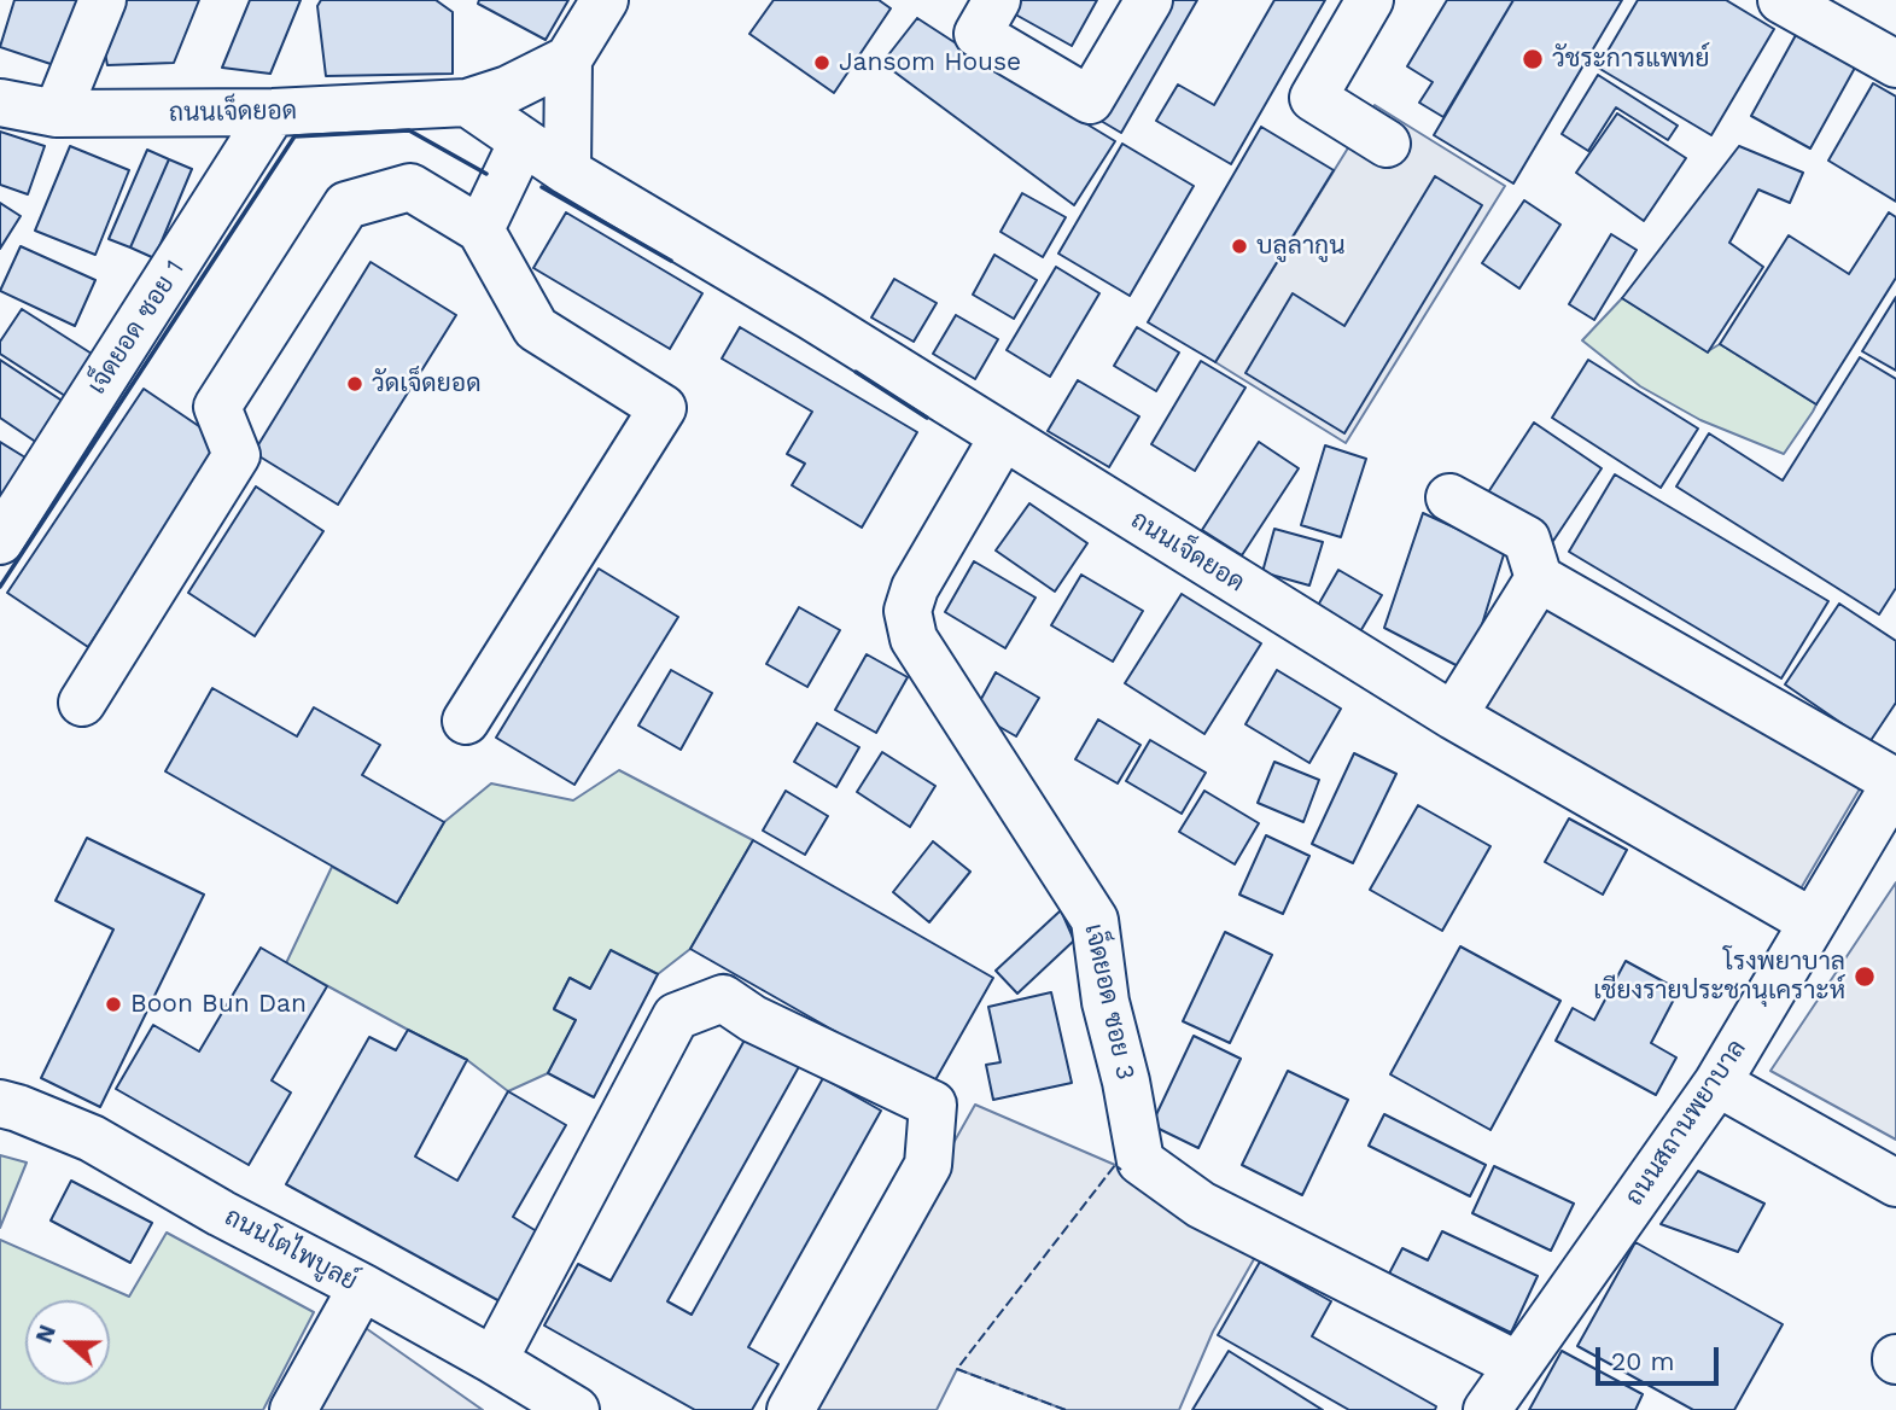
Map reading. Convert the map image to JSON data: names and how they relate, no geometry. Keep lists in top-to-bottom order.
{
  "streets": {
    "street": [
      "ถนนเจ็ดยอด",
      "เจ็ดยอด ซอย 1",
      "เจ็ดยอด ซอย 3",
      "ถนนสถานพยาบาล",
      "ถนนโตไพบูลย์"
    ]
  },
  "crossings": [
    ["ถนนเจ็ดยอด", "เจ็ดยอด ซอย 1"],
    ["ถนนเจ็ดยอด", "เจ็ดยอด ซอย 3"],
    ["ถนนเจ็ดยอด", "ถนนสถานพยาบาล"],
    ["เจ็ดยอด ซอย 3", "ถนนสถานพยาบาล"]
  ],
  "places": [
    "วัชระการแพทย์",
    "Jansom House",
    "บลูลากูน",
    "วัดเจ็ดยอด",
    "โรงพยาบาล เชียงรายประชานุเคราะห์",
    "Boon Bun Dan"
  ],
  "scale_bar": "20 m",
  "north": "left"
}
